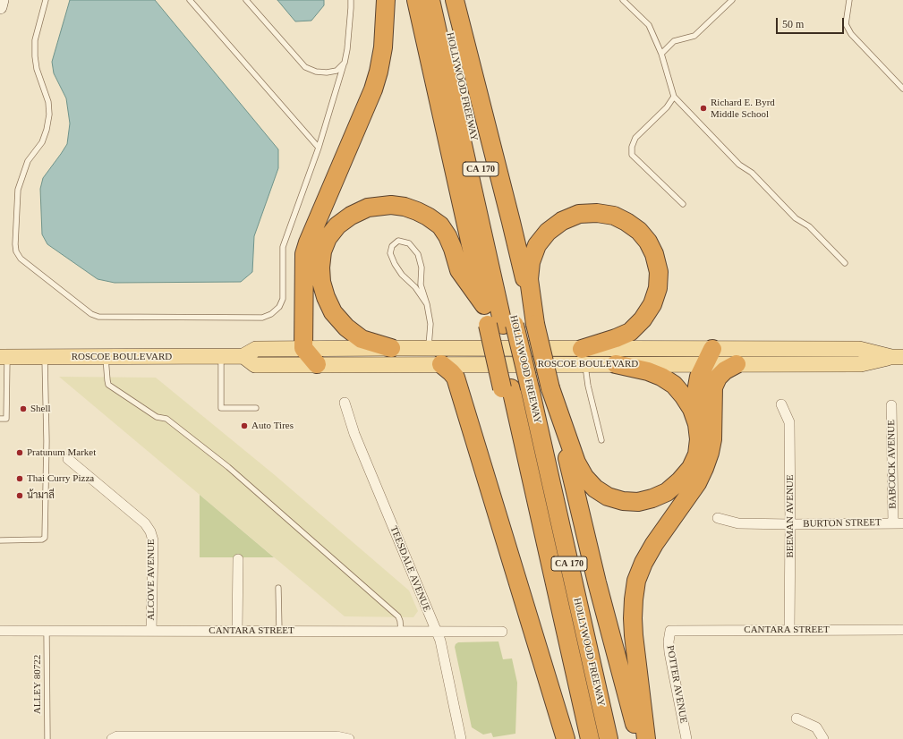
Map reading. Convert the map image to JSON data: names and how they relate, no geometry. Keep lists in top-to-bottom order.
{
  "streets": {
    "highway": ["HOLLYWOOD FREEWAY", "CA 170"],
    "main road": ["ROSCOE BOULEVARD"],
    "street": [
      "BABCOCK AVENUE",
      "BEEMAN AVENUE",
      "BURTON STREET",
      "TEESDALE AVENUE",
      "ALCOVE AVENUE",
      "CANTARA STREET",
      "POTTER AVENUE"
    ],
    "lane": ["ALLEY 80722"]
  },
  "crossings": [
    ["BABCOCK AVENUE", "BURTON STREET"],
    ["BEEMAN AVENUE", "BURTON STREET"],
    ["BEEMAN AVENUE", "CANTARA STREET"],
    ["TEESDALE AVENUE", "CANTARA STREET"],
    ["ALCOVE AVENUE", "CANTARA STREET"],
    ["CANTARA STREET", "ALLEY 80722"],
    ["CANTARA STREET", "POTTER AVENUE"]
  ],
  "places": [
    "Richard E. Byrd Middle School",
    "Shell",
    "Auto Tires",
    "Pratunum Market",
    "Thai Curry Pizza",
    "น้ามาลี"
  ],
  "scale_bar": "50 m"
}
